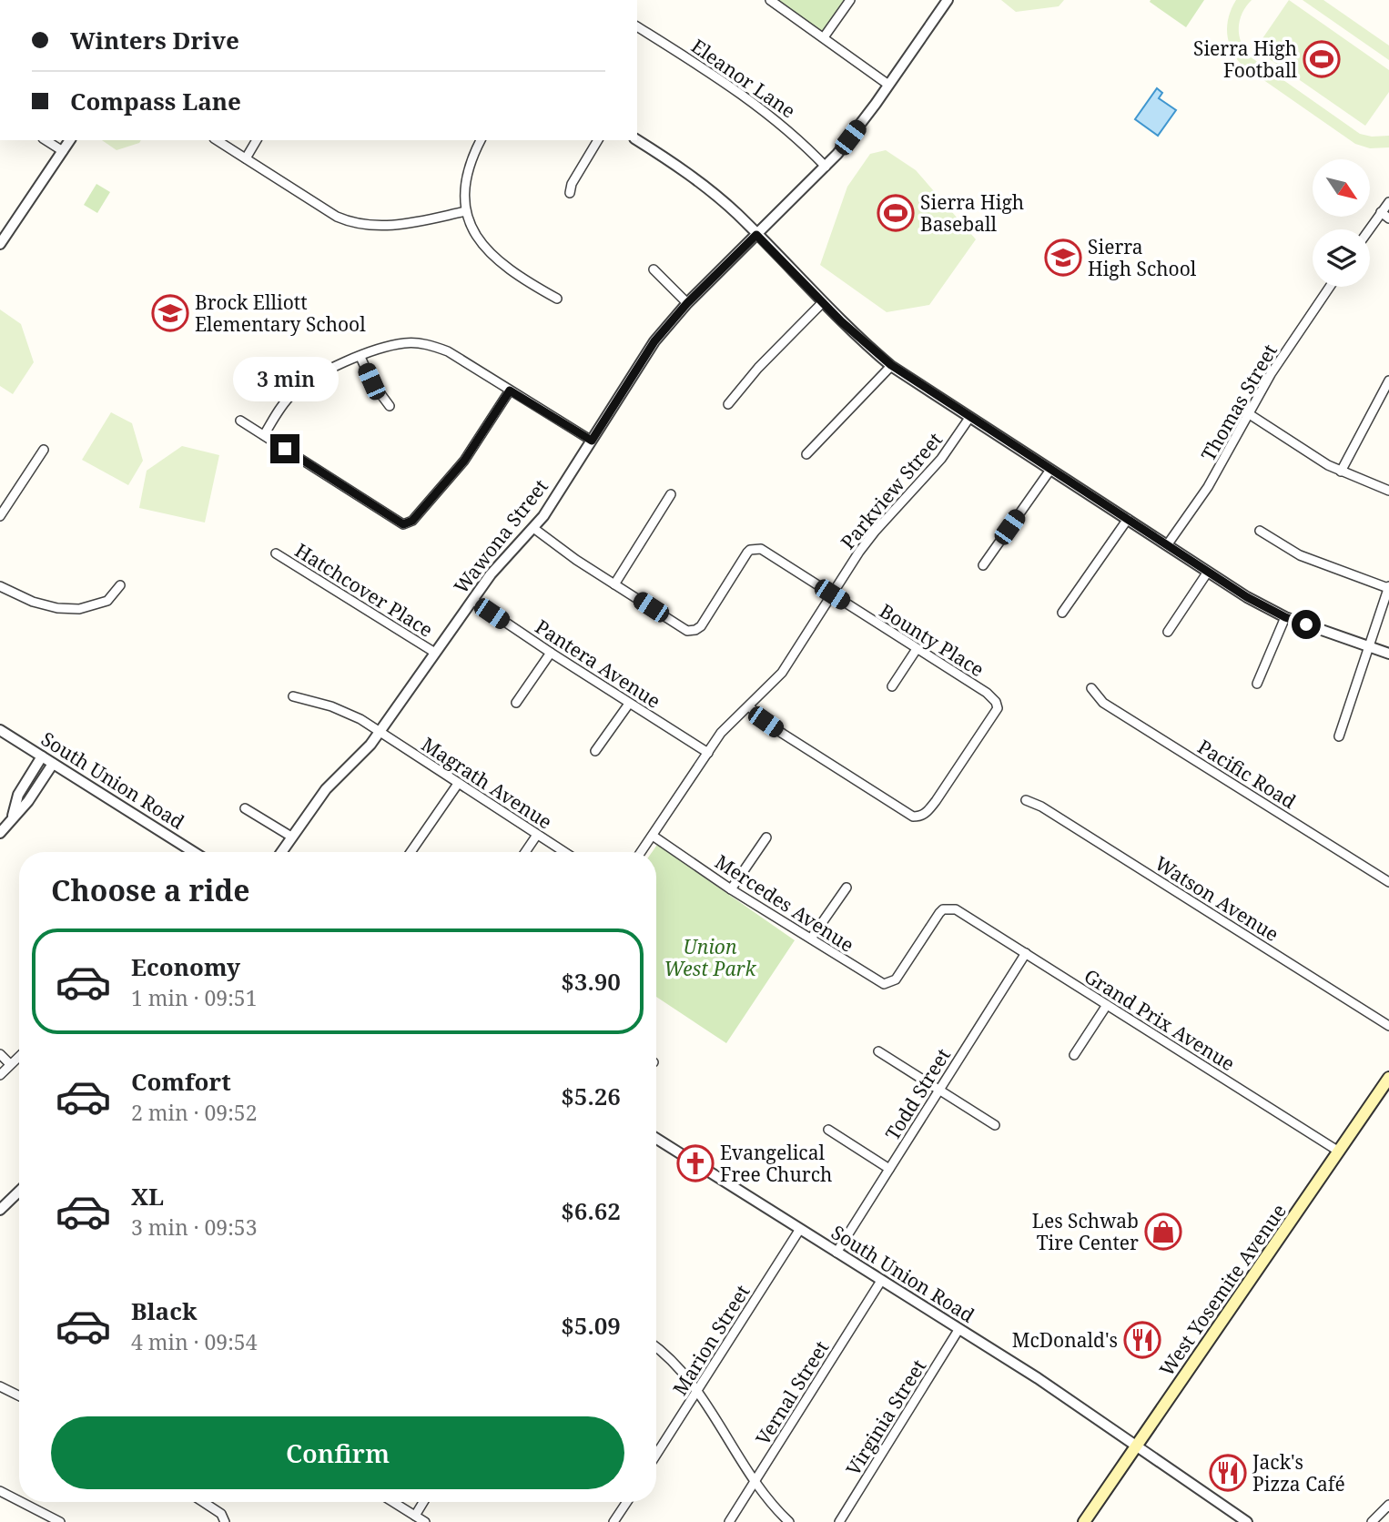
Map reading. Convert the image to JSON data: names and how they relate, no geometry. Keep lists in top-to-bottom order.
{
  "streets": {
    "main road": ["West Yosemite Avenue"],
    "street": [
      "Eleanor Lane",
      "Thomas Street",
      "Parkview Street",
      "Wawona Street",
      "Hatchcover Place",
      "Bounty Place",
      "Pantera Avenue",
      "Pacific Road",
      "South Union Road",
      "Magrath Avenue",
      "Watson Avenue",
      "Mercedes Avenue",
      "Grand Prix Avenue",
      "Todd Street",
      "Marion Street",
      "Vernal Street",
      "Virginia Street"
    ]
  },
  "crossings": [
    ["Eleanor Lane", "Wawona Street"],
    ["Parkview Street", "Bounty Place"],
    ["Parkview Street", "Pantera Avenue"],
    ["Parkview Street", "Mercedes Avenue"],
    ["Wawona Street", "Hatchcover Place"],
    ["Wawona Street", "Pantera Avenue"],
    ["Wawona Street", "Magrath Avenue"],
    ["South Union Road", "Todd Street"],
    ["South Union Road", "West Yosemite Avenue"],
    ["South Union Road", "Marion Street"],
    ["South Union Road", "Vernal Street"],
    ["South Union Road", "Virginia Street"],
    ["Mercedes Avenue", "Grand Prix Avenue"],
    ["Grand Prix Avenue", "Todd Street"],
    ["Grand Prix Avenue", "West Yosemite Avenue"]
  ],
  "parks": ["Union West Park"],
  "places": {
    "sports": ["Sierra High Football", "Sierra High Baseball"],
    "school or university": ["Sierra High School", "Brock Elliott Elementary School"],
    "church": ["Evangelical Free Church"],
    "shop": ["Les Schwab Tire Center"],
    "restaurant": ["McDonald's", "Jack's Pizza Café"]
  },
  "north": "bottom right",
  "page": {
    "banner": ["Winters Drive", "Compass Lane"],
    "bubble": "3 min",
    "heading": "Choose a ride",
    "list": [
      {
        "name": "Economy",
        "note": "1 min · 09:51",
        "value": "$3.90"
      },
      {
        "name": "Comfort",
        "note": "2 min · 09:52",
        "value": "$5.26"
      },
      {
        "name": "XL",
        "note": "3 min · 09:53",
        "value": "$6.62"
      },
      {
        "name": "Black",
        "note": "4 min · 09:54",
        "value": "$5.09"
      }
    ],
    "buttons": "Confirm"
  }
}
